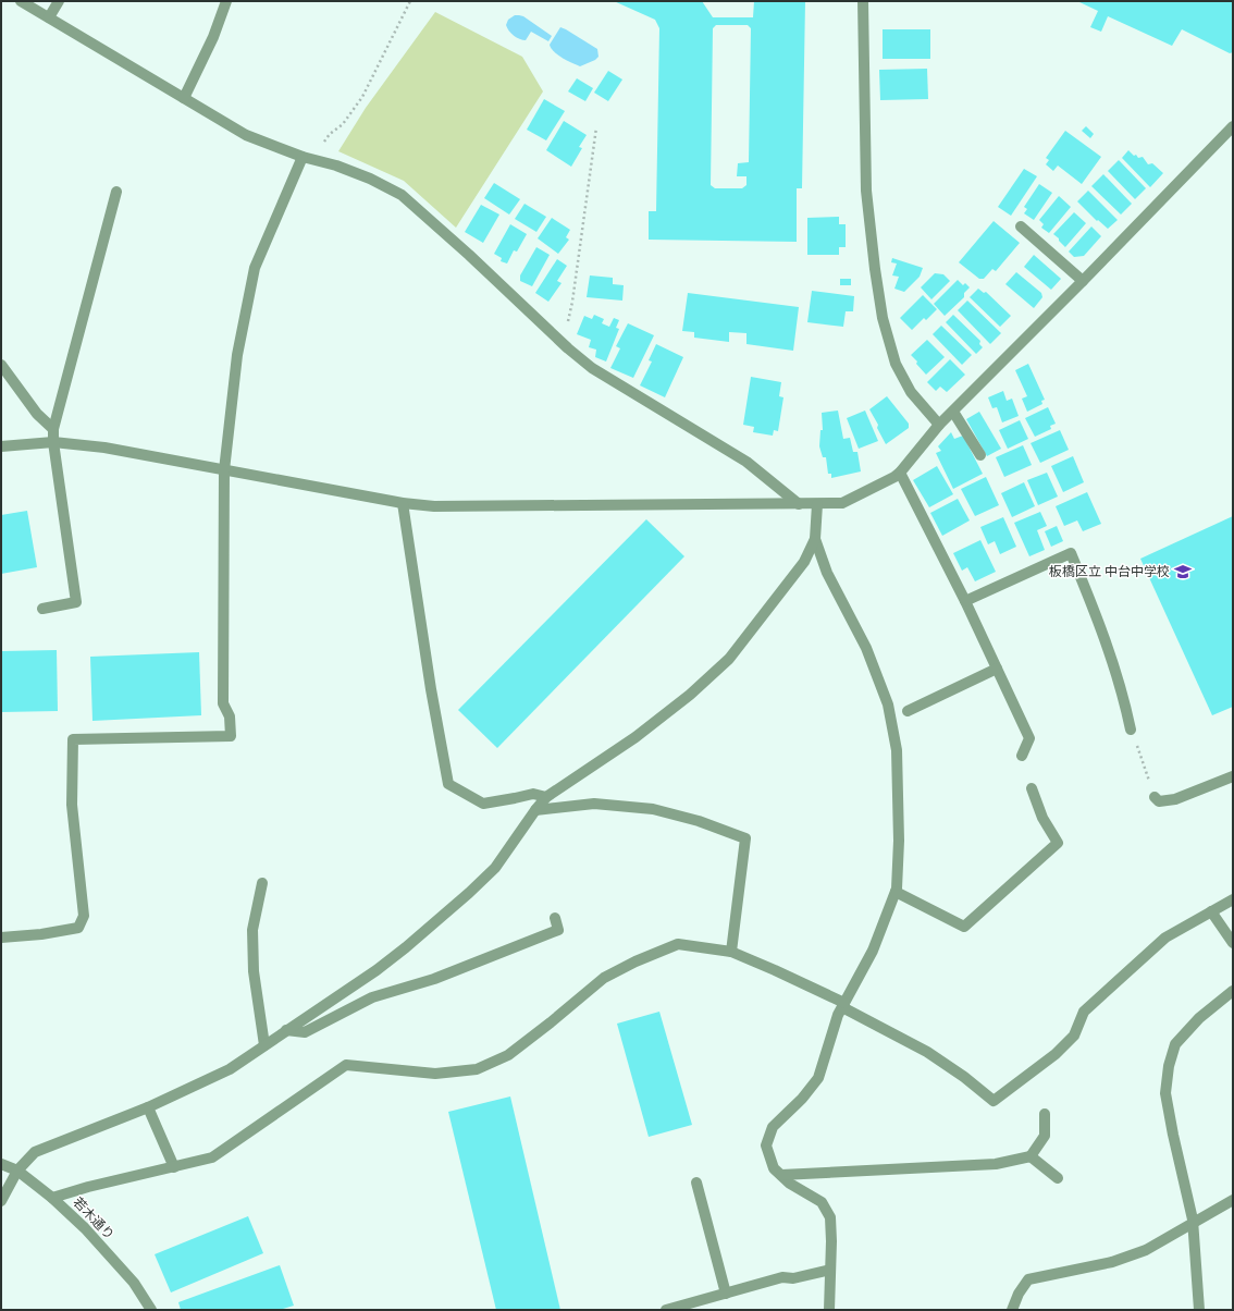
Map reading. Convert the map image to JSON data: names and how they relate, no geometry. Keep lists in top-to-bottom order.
{
  "streets": {
    "street": ["若木通り"]
  },
  "places": {
    "school or university": ["板橋区立 中台中学校"]
  }
}
